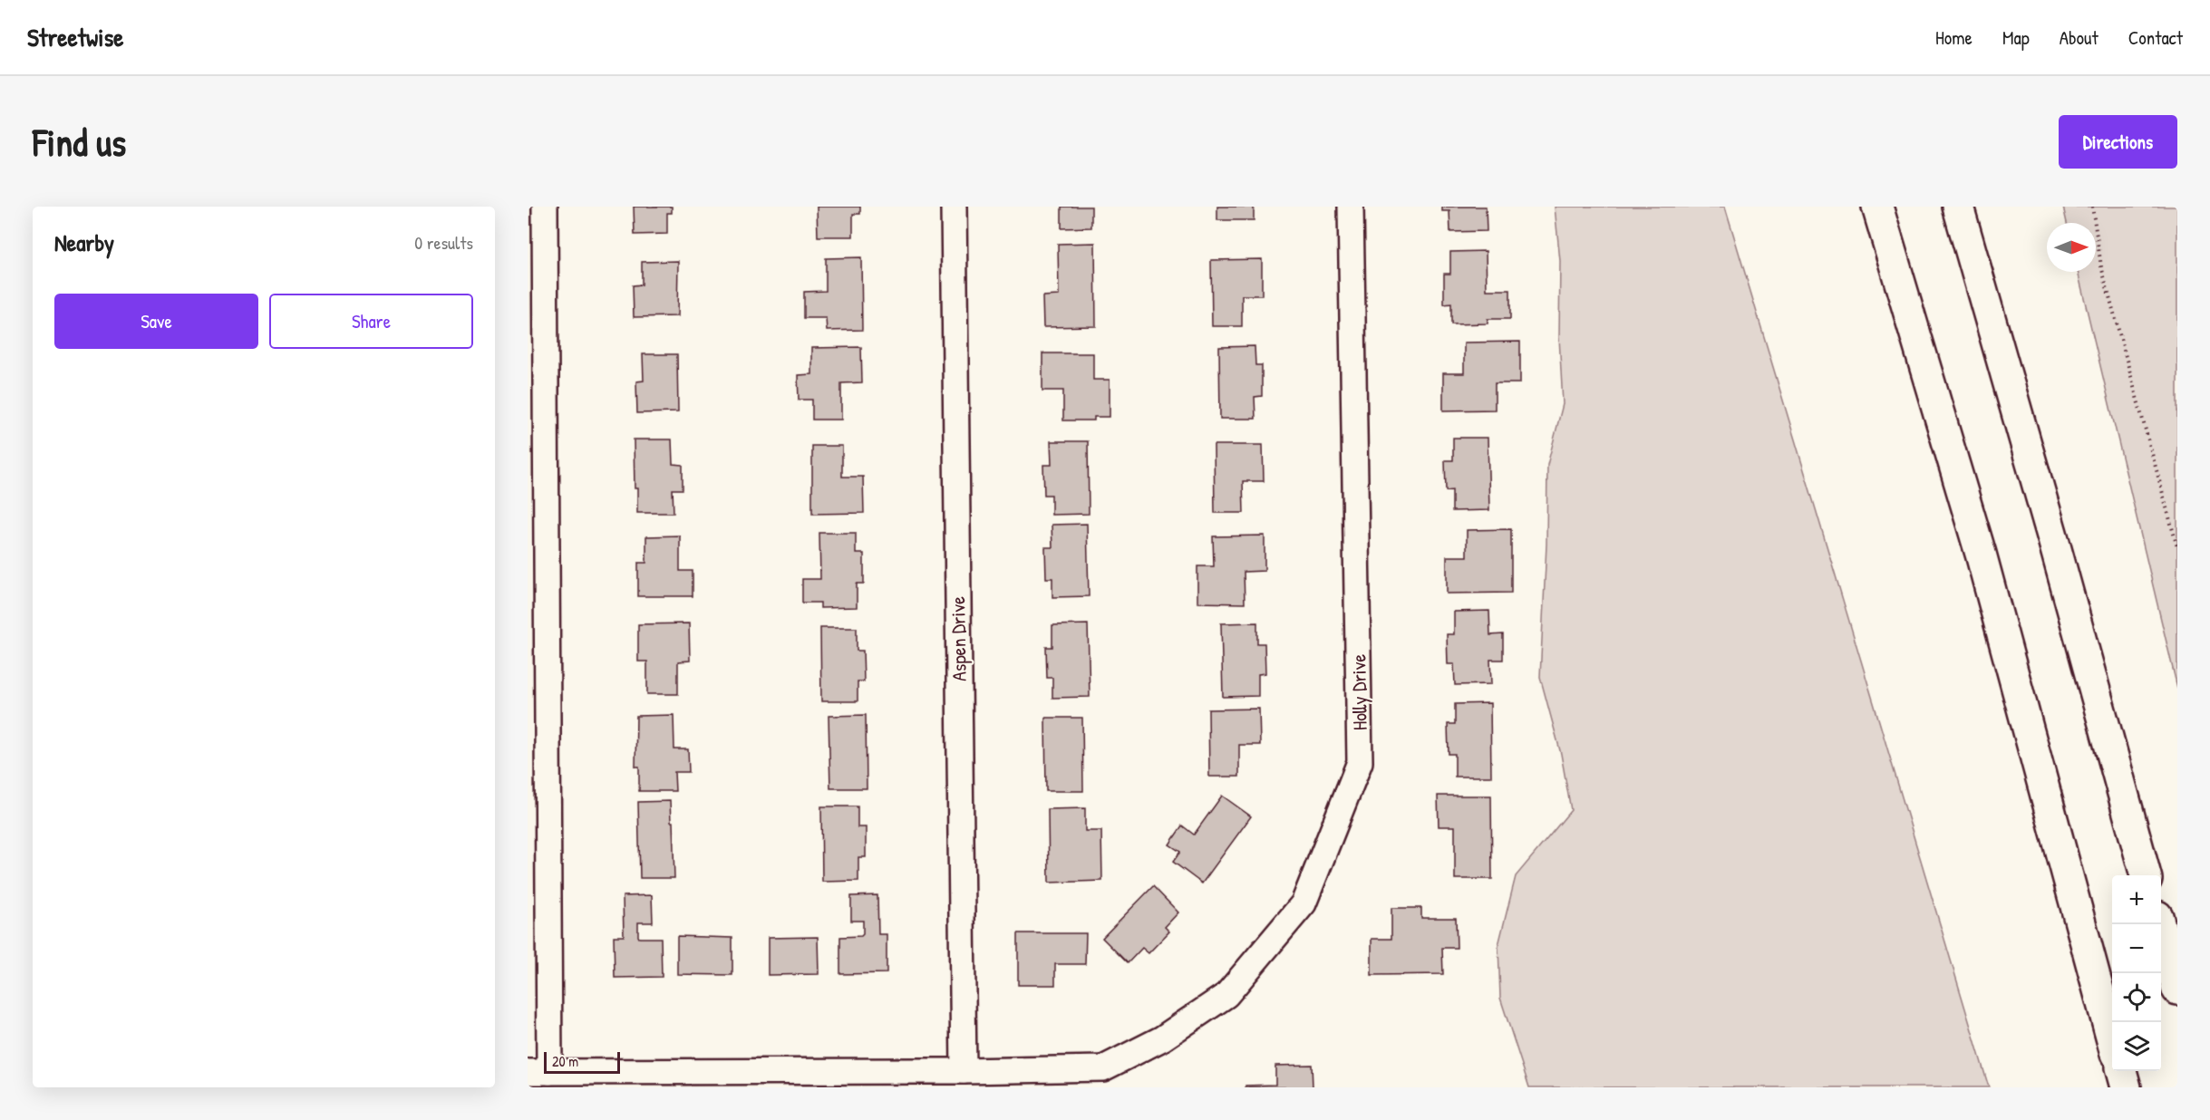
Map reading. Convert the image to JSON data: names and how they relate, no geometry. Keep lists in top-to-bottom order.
{
  "streets": {
    "street": ["Aspen Drive", "Holly Drive"]
  },
  "scale_bar": "20 m",
  "north": "right",
  "page": {
    "header": "Streetwise",
    "nav": [
      "Home",
      "Map",
      "About",
      "Contact"
    ],
    "buttons": [
      "Directions",
      ["Save", "Share"]
    ],
    "title": "Find us",
    "heading": ["Nearby", "0 results"],
    "map_buttons": ["+", "−"],
    "scale": "20 m"
  }
}
